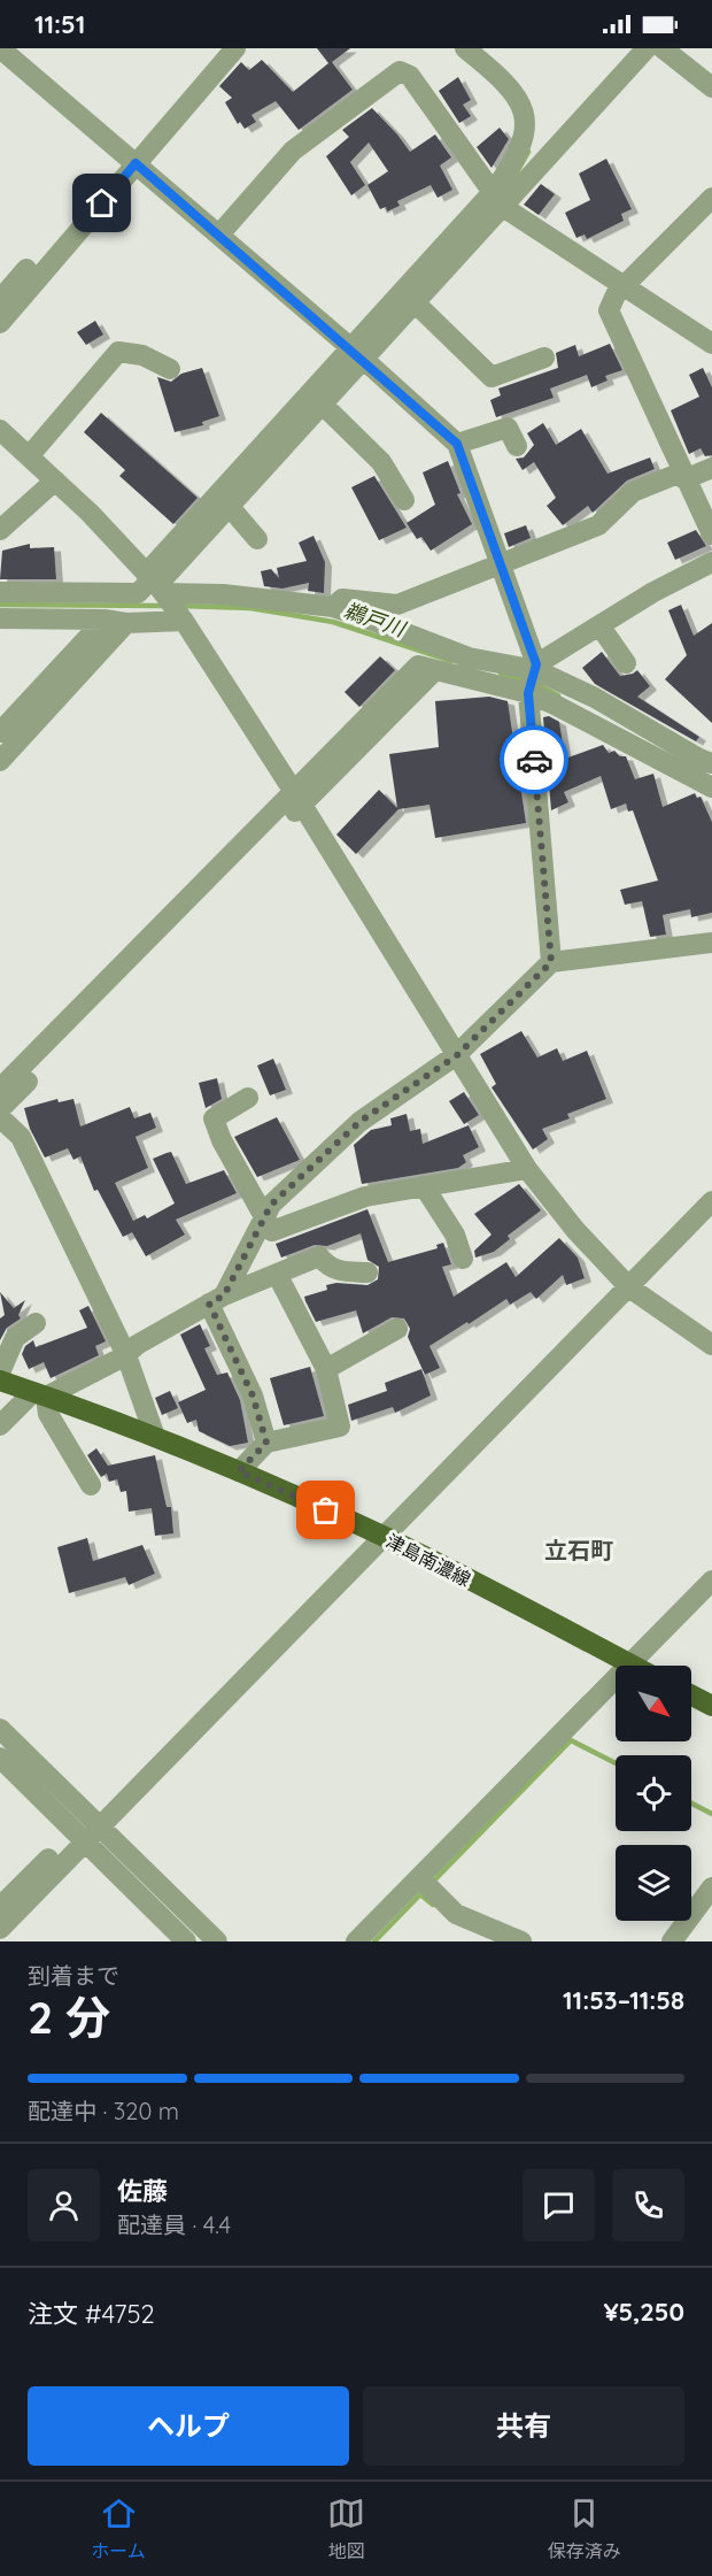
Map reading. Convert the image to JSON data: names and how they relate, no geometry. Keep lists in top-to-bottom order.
{
  "streets": {
    "main road": ["津島南濃線"]
  },
  "districts": ["立石町"],
  "water": ["鵜戸川"],
  "north": "bottom right",
  "page": {
    "status": "11:51",
    "heading": ["2 分", "到着まで", "11:53–11:58"],
    "panel": [
      "佐藤",
      "配達員 · 4.4",
      "注文 #4752",
      "¥5,250"
    ],
    "bar": "配達中 · 320 m",
    "buttons": ["ヘルプ", "共有"],
    "tabs": ["ホーム", "地図", "保存済み"]
  }
}
